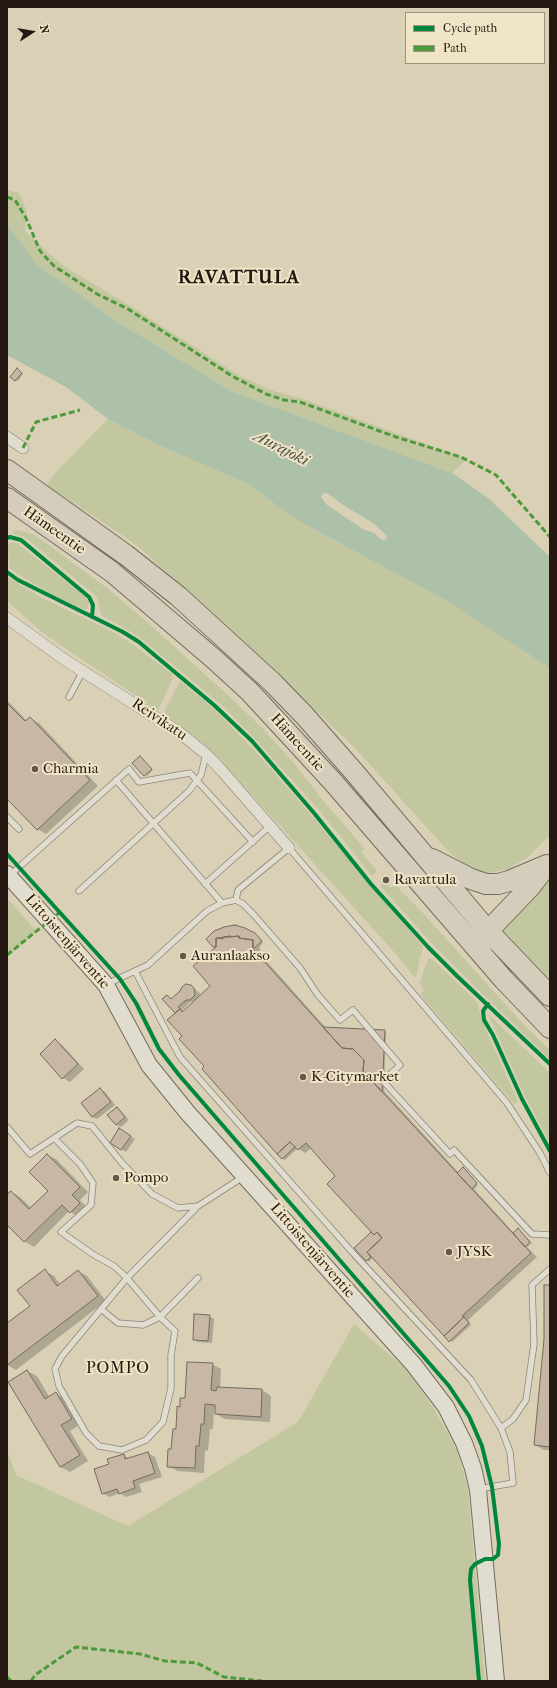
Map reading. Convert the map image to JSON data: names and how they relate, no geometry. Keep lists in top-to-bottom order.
{
  "streets": {
    "highway": ["Hämeentie"],
    "street": ["Reivikatu", "Littoistenjärventie"]
  },
  "districts": ["RAVATTULA", "POMPO"],
  "water": ["Aurajoki"],
  "places": [
    "Charmia",
    "Ravattula",
    "Auranlaakso",
    "K-Citymarket",
    "Pompo",
    "JYSK"
  ],
  "legend": ["Cycle path", "Path"],
  "north": "right"
}
